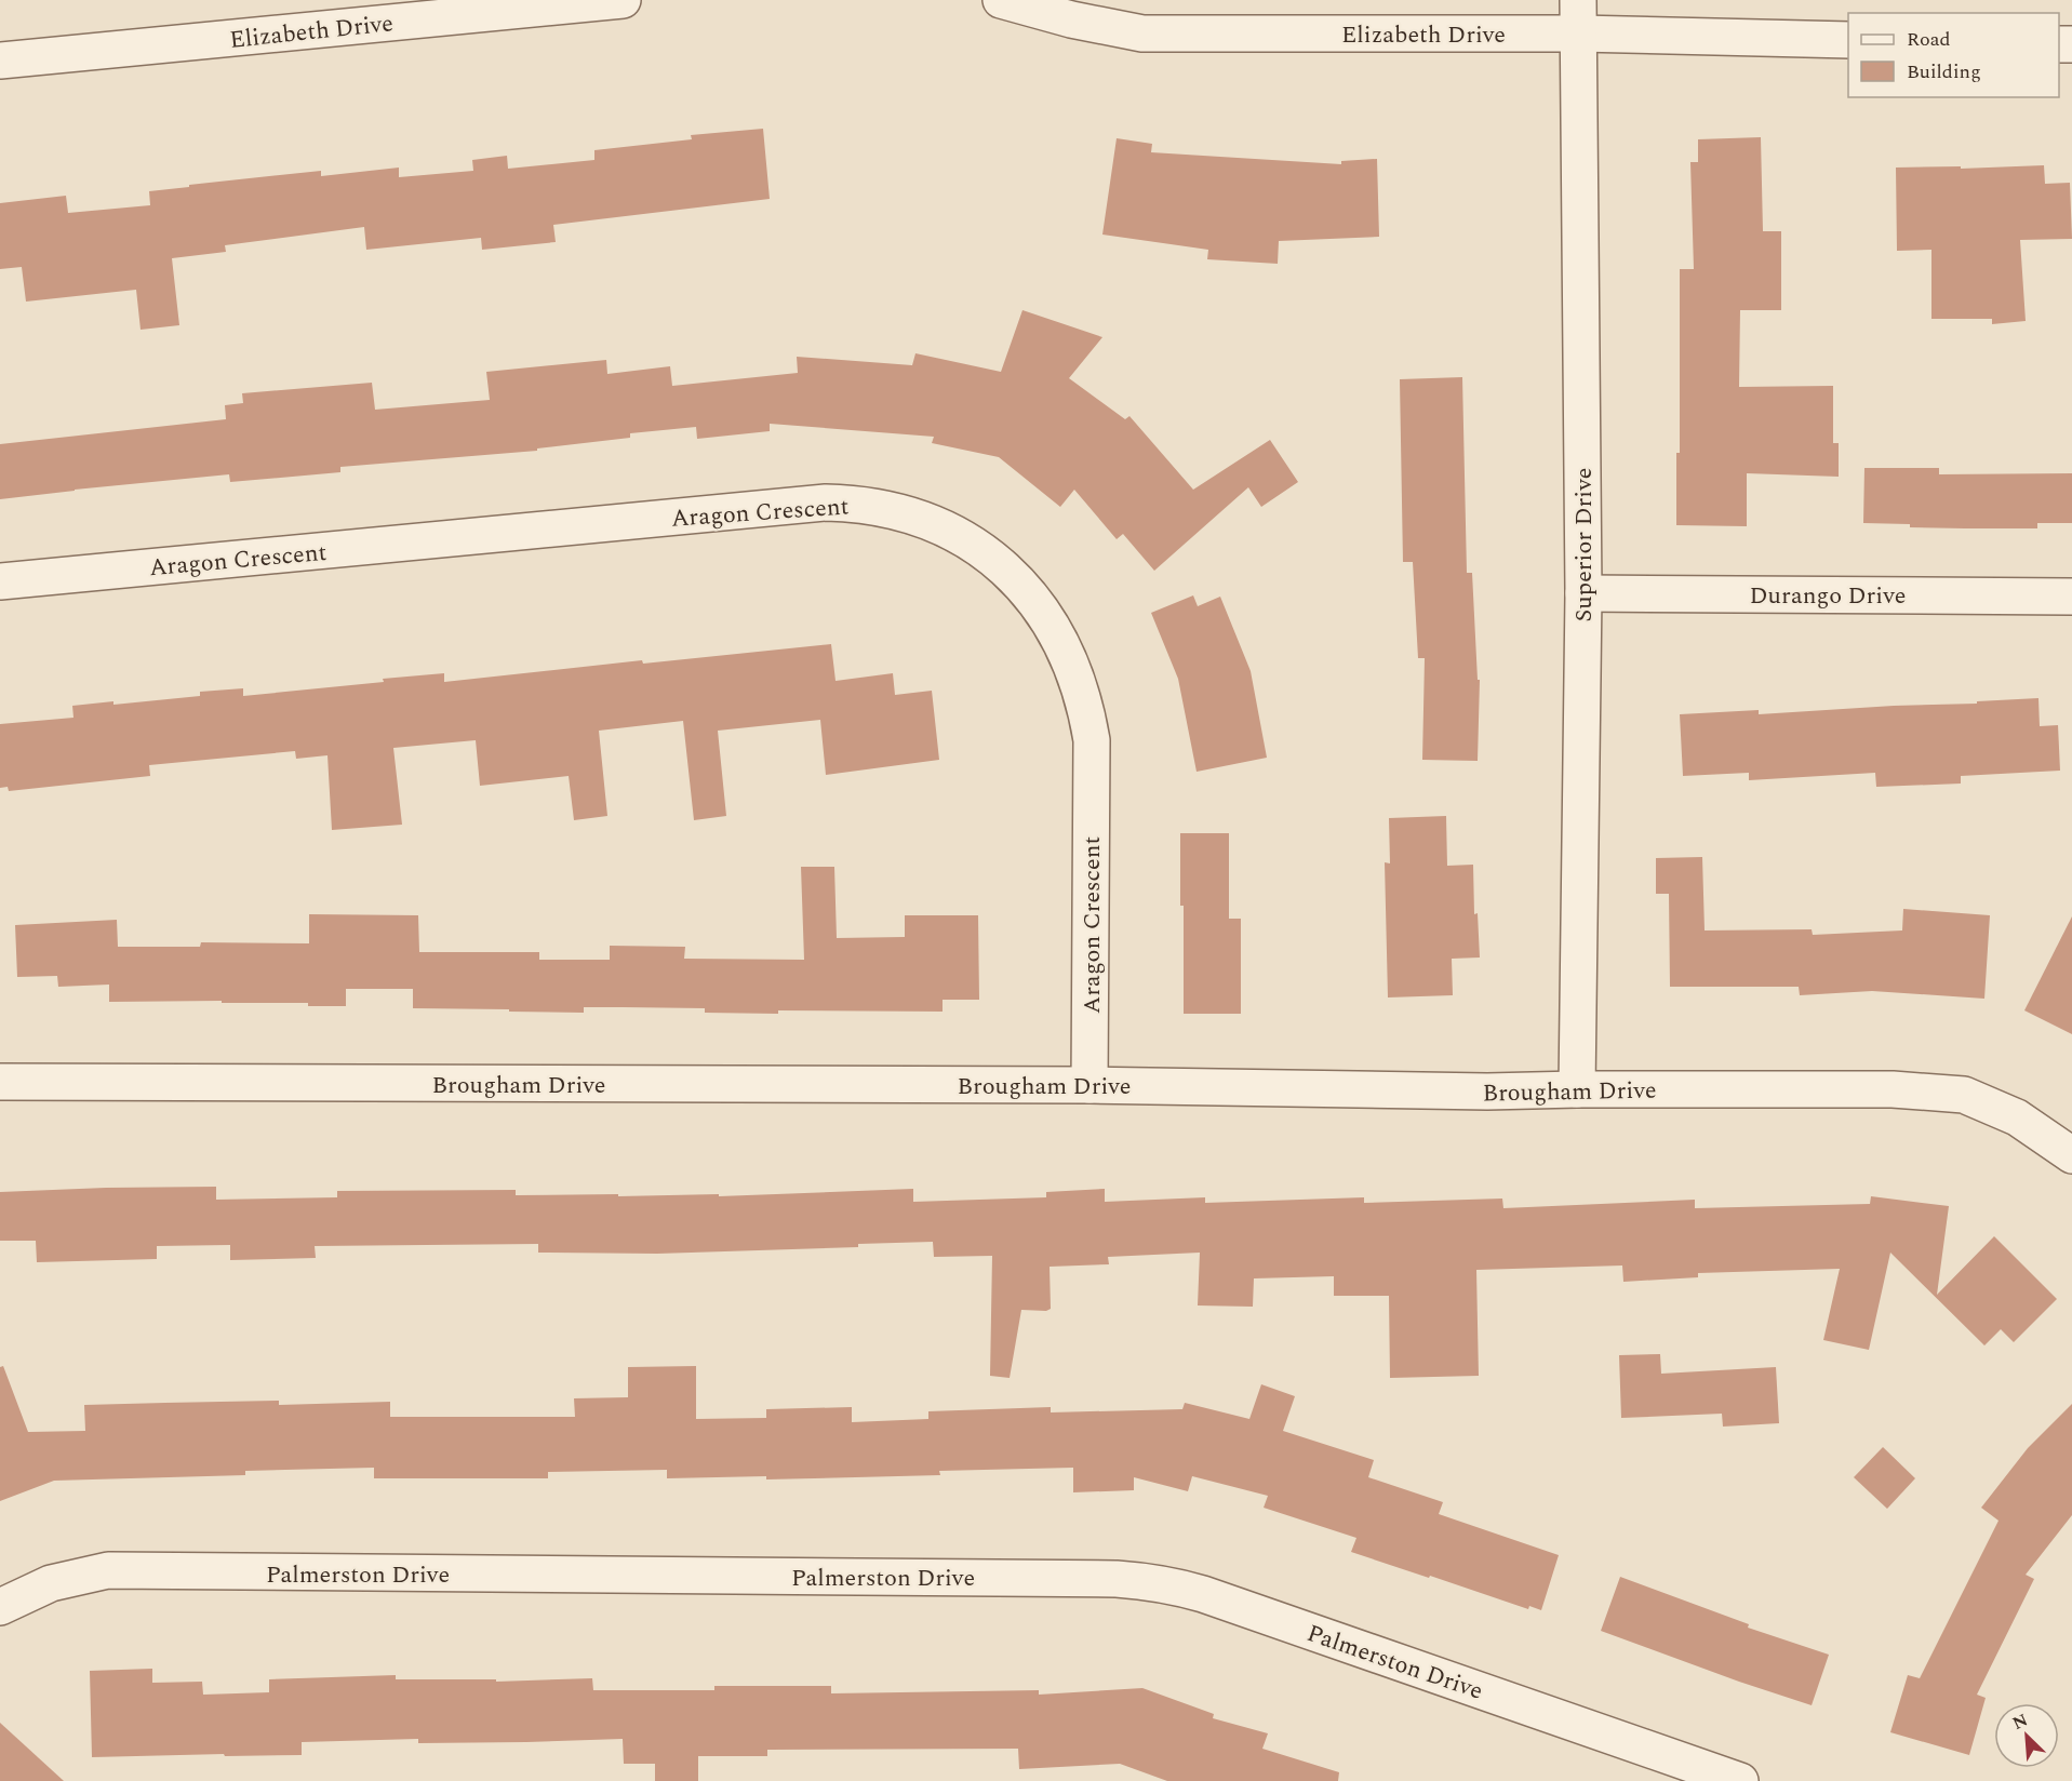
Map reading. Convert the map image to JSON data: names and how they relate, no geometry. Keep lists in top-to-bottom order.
{
  "streets": {
    "street": [
      "Elizabeth Drive",
      "Aragon Crescent",
      "Superior Drive",
      "Durango Drive",
      "Brougham Drive",
      "Palmerston Drive"
    ]
  },
  "crossings": [
    ["Elizabeth Drive", "Superior Drive"],
    ["Aragon Crescent", "Brougham Drive"],
    ["Superior Drive", "Durango Drive"],
    ["Superior Drive", "Brougham Drive"]
  ],
  "legend": ["Road", "Building"],
  "north": "top left"
}
